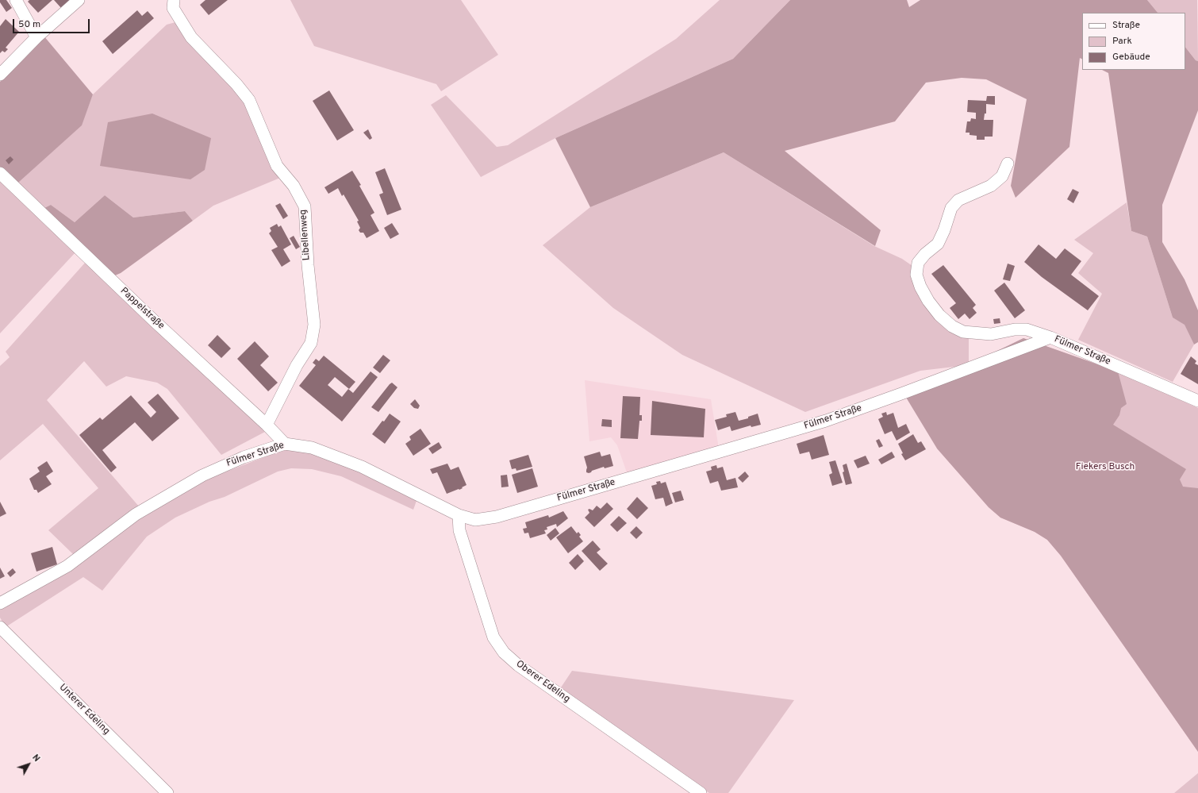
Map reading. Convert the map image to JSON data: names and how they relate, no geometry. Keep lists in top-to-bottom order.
{
  "streets": {
    "street": [
      "Libellenweg",
      "Pappelstraße",
      "Fülmer Straße",
      "Oberer Edeling",
      "Unterer Edeling"
    ]
  },
  "crossings": [
    ["Libellenweg", "Pappelstraße"],
    ["Pappelstraße", "Fülmer Straße"],
    ["Fülmer Straße", "Oberer Edeling"]
  ],
  "parks": ["Fiekers Busch"],
  "legend": ["Straße", "Park", "Gebäude"],
  "scale_bar": "50 m",
  "north": "top right"
}
